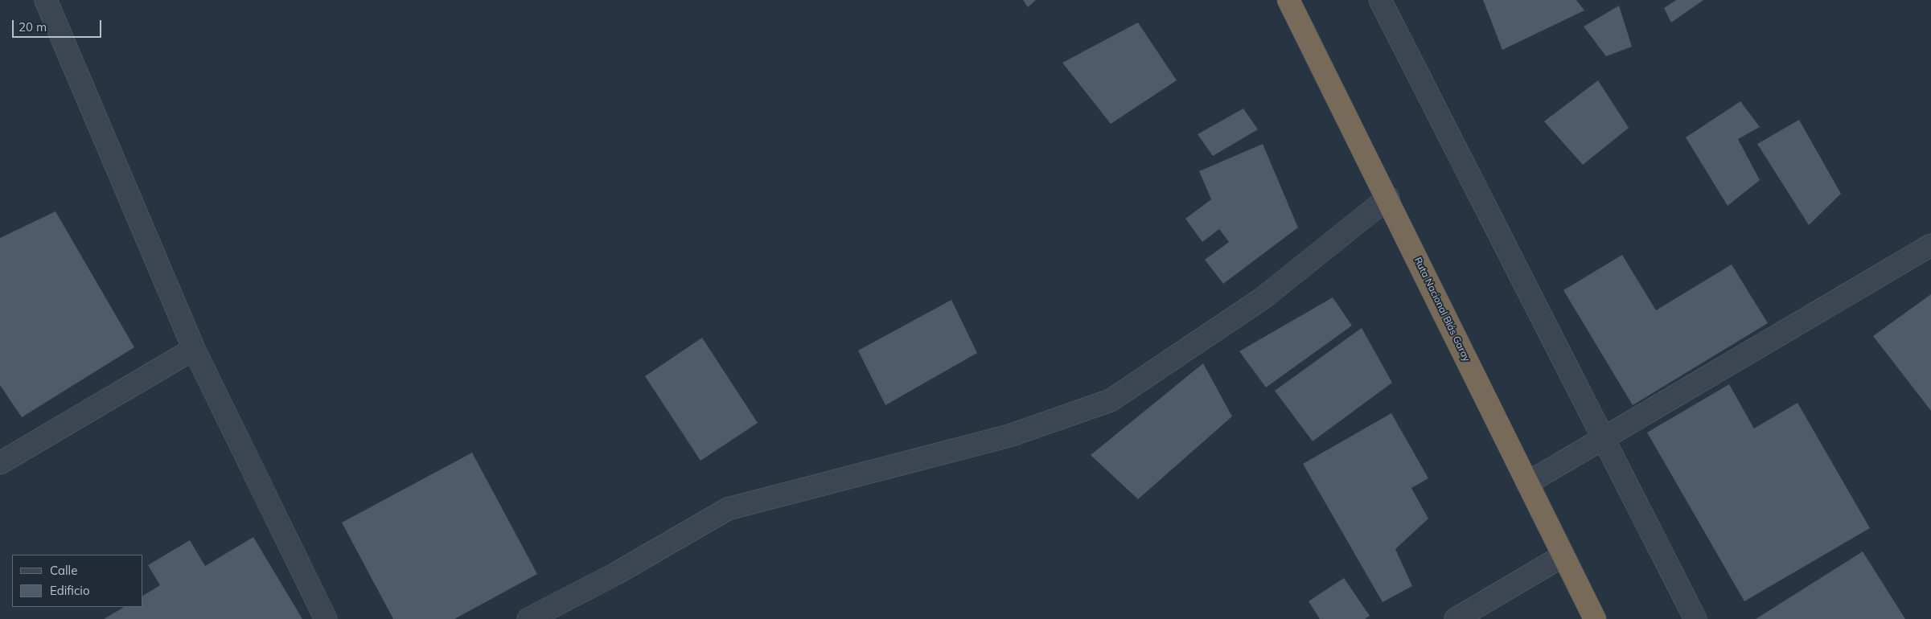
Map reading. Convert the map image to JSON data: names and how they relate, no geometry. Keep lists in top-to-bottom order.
{
  "streets": {
    "highway": ["Ruta Nacional Blás Garay"]
  },
  "legend": ["Calle", "Edificio"],
  "scale_bar": "20 m"
}
